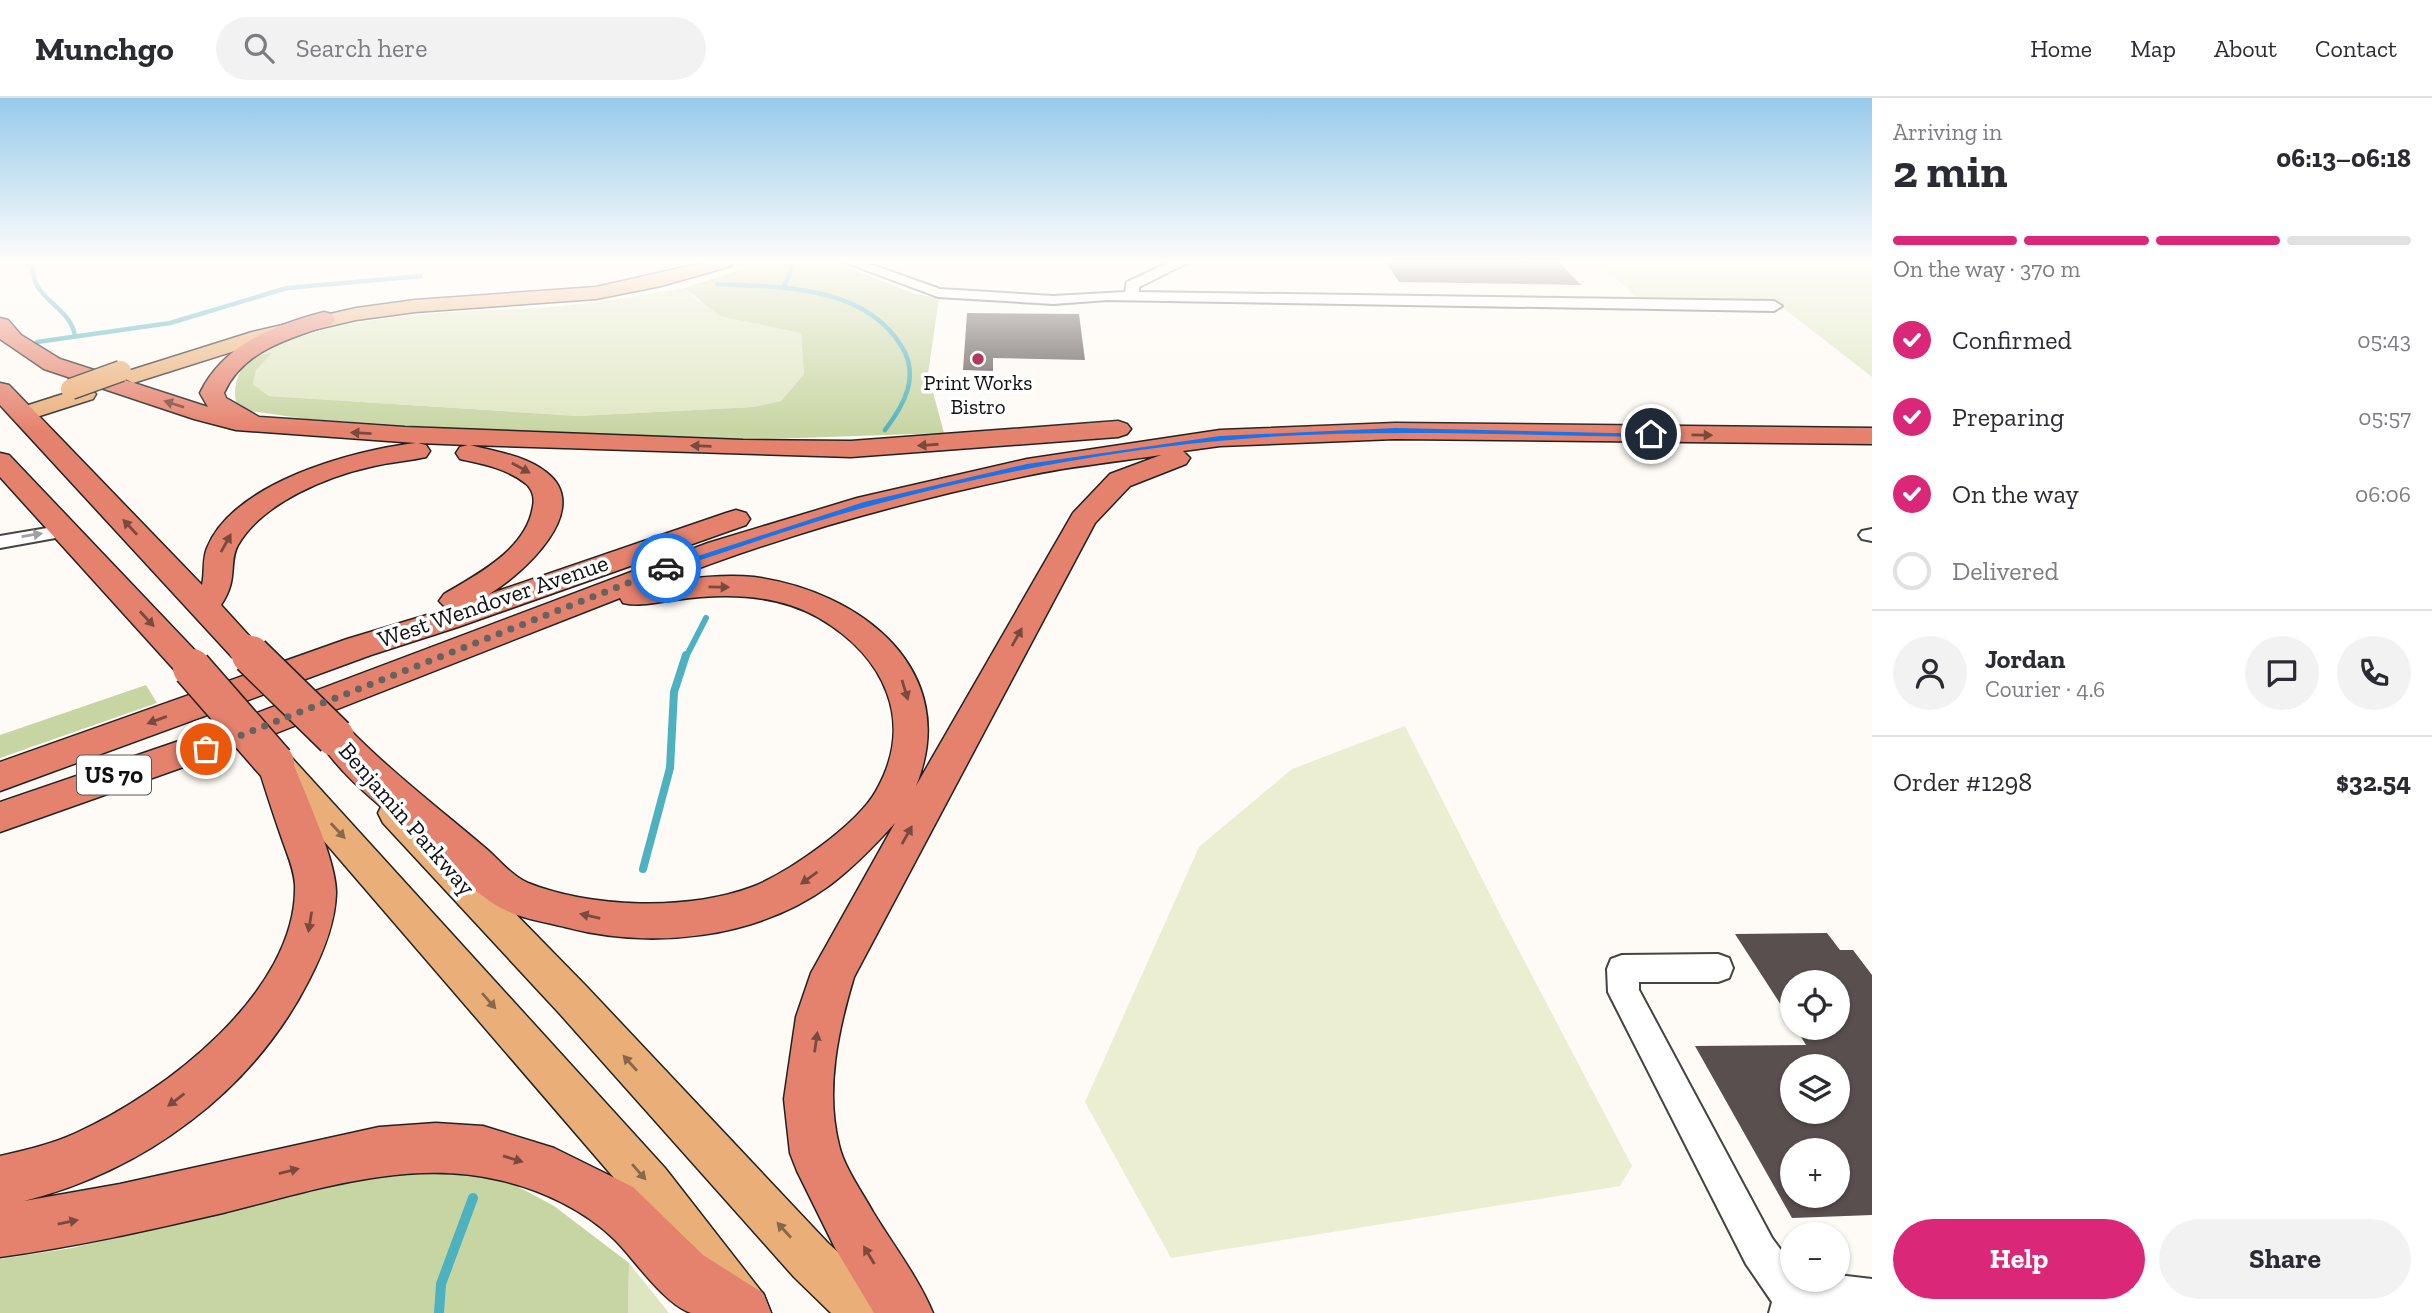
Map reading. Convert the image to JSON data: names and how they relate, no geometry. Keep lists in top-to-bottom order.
{
  "streets": {
    "highway": ["West Wendover Avenue", "US 70", "Benjamin Parkway"]
  },
  "one_way": ["Benjamin Parkway"],
  "places": ["Print Works Bistro"],
  "page": {
    "header": "Munchgo",
    "search": "Search here",
    "nav": [
      "Home",
      "Map",
      "About",
      "Contact"
    ],
    "heading": ["2 min", "Arriving in", "06:13–06:18"],
    "panel": [
      "Jordan",
      "Courier · 4.6",
      "Order #1298",
      "$32.54"
    ],
    "bar": "On the way · 370 m",
    "list": [
      ["Confirmed", "05:43"],
      ["Preparing", "05:57"],
      ["On the way", "06:06"],
      "Delivered"
    ],
    "map_buttons": ["+", "−"],
    "buttons": ["Help", "Share"]
  }
}
